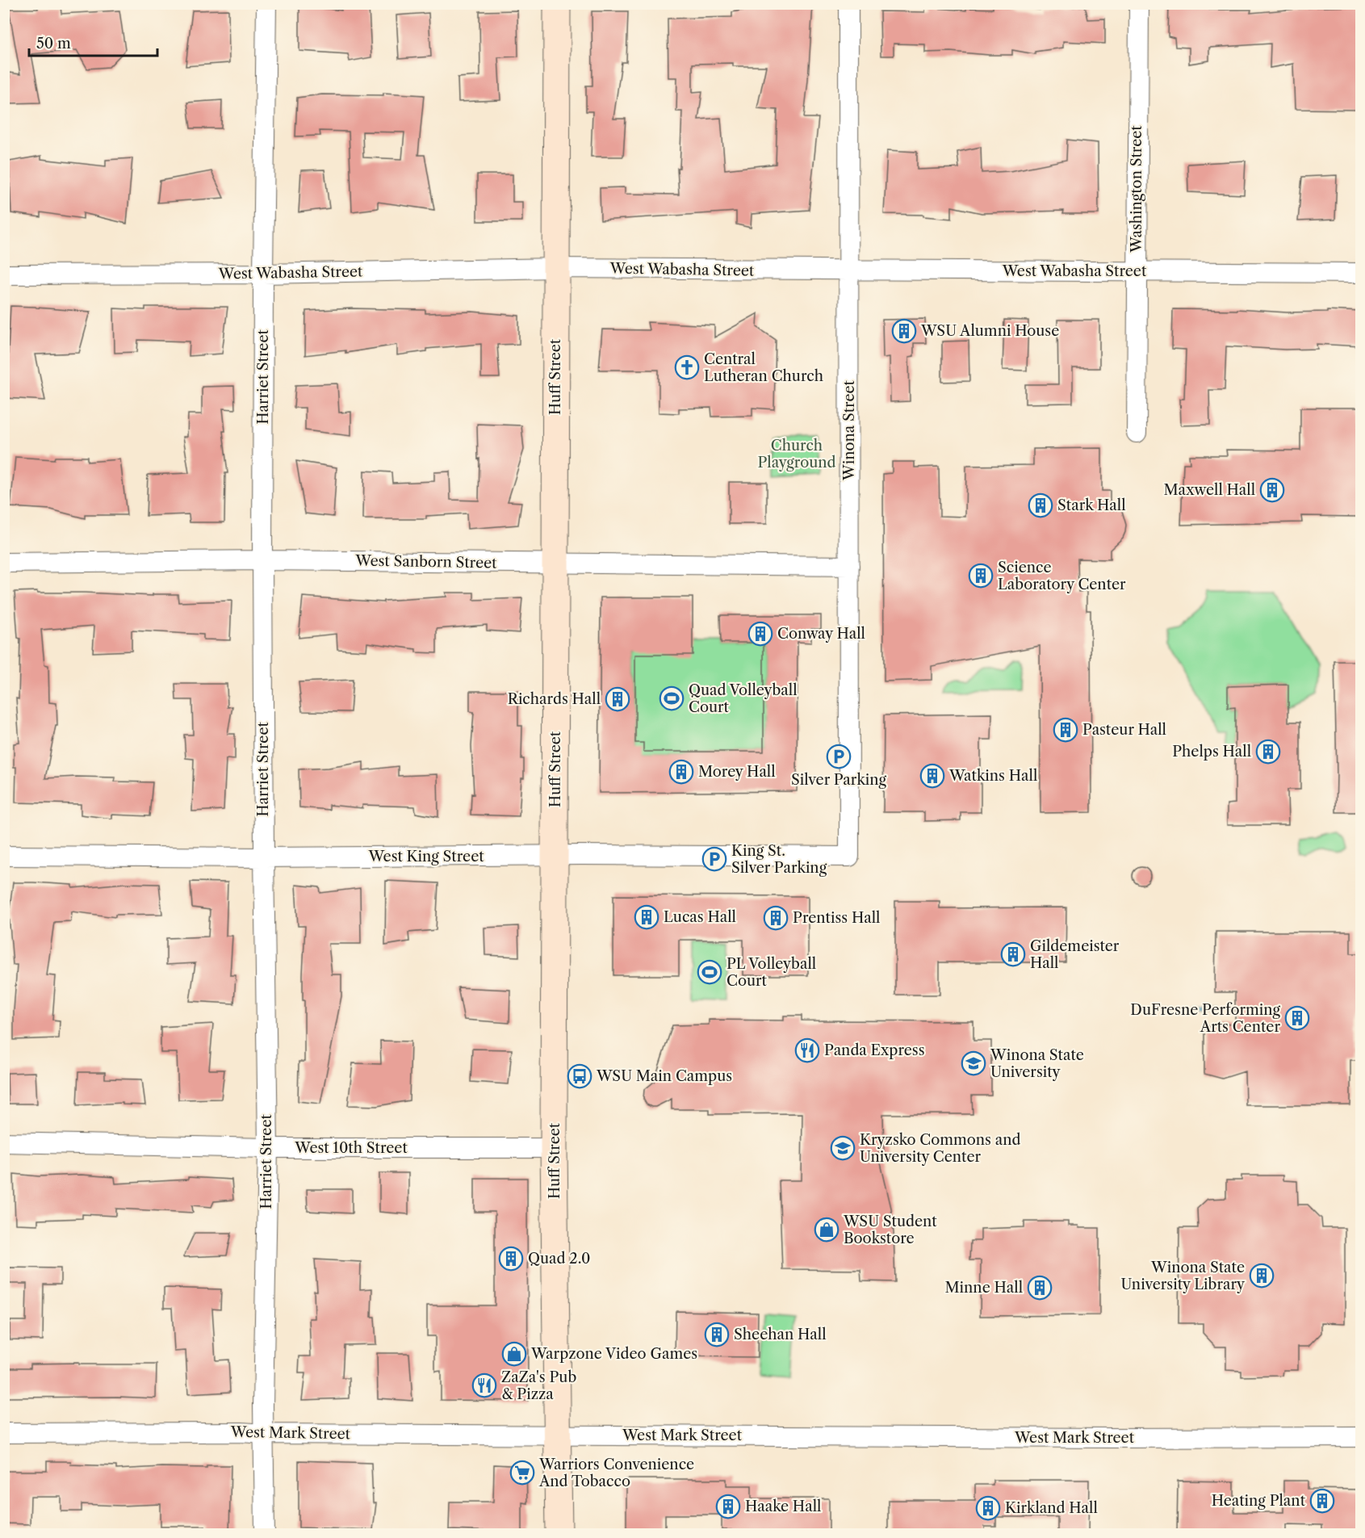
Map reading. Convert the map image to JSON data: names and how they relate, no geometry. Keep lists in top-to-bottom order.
{
  "streets": {
    "main road": ["Huff Street"],
    "street": [
      "Washington Street",
      "West Wabasha Street",
      "Harriet Street",
      "Winona Street",
      "West Sanborn Street",
      "West King Street",
      "West 10th Street",
      "West Mark Street"
    ]
  },
  "crossings": [
    ["Washington Street", "West Wabasha Street"],
    ["West Wabasha Street", "Harriet Street"],
    ["West Wabasha Street", "Huff Street"],
    ["West Wabasha Street", "Winona Street"],
    ["Harriet Street", "West Sanborn Street"],
    ["Harriet Street", "West King Street"],
    ["Harriet Street", "West 10th Street"],
    ["Harriet Street", "West Mark Street"],
    ["Huff Street", "West Sanborn Street"],
    ["Huff Street", "West King Street"],
    ["Huff Street", "West 10th Street"],
    ["Huff Street", "West Mark Street"],
    ["Winona Street", "West Sanborn Street"],
    ["Winona Street", "West King Street"]
  ],
  "parks": ["Church Playground"],
  "places": {
    "building": [
      "WSU Alumni House",
      "Maxwell Hall",
      "Stark Hall",
      "Science Laboratory Center",
      "Conway Hall",
      "Richards Hall",
      "Pasteur Hall",
      "Phelps Hall",
      "Morey Hall",
      "Watkins Hall",
      "Lucas Hall",
      "Prentiss Hall",
      "Gildemeister Hall",
      "DuFresne Performing Arts Center",
      "Quad 2.0",
      "Winona State University Library",
      "Minne Hall",
      "Sheehan Hall",
      "Heating Plant",
      "Haake Hall",
      "Kirkland Hall"
    ],
    "church": ["Central Lutheran Church"],
    "sports": ["Quad Volleyball Court", "PL Volleyball Court"],
    "parking": ["Silver Parking", "King St. Silver Parking"],
    "restaurant": ["Panda Express", "ZaZa's Pub & Pizza"],
    "school or university": ["Winona State University", "Kryzsko Commons and University Center"],
    "bus stop": ["WSU Main Campus"],
    "shop": ["WSU Student Bookstore", "Warpzone Video Games"],
    "supermarket": ["Warriors Convenience And Tobacco"]
  },
  "scale_bar": "50 m"
}
